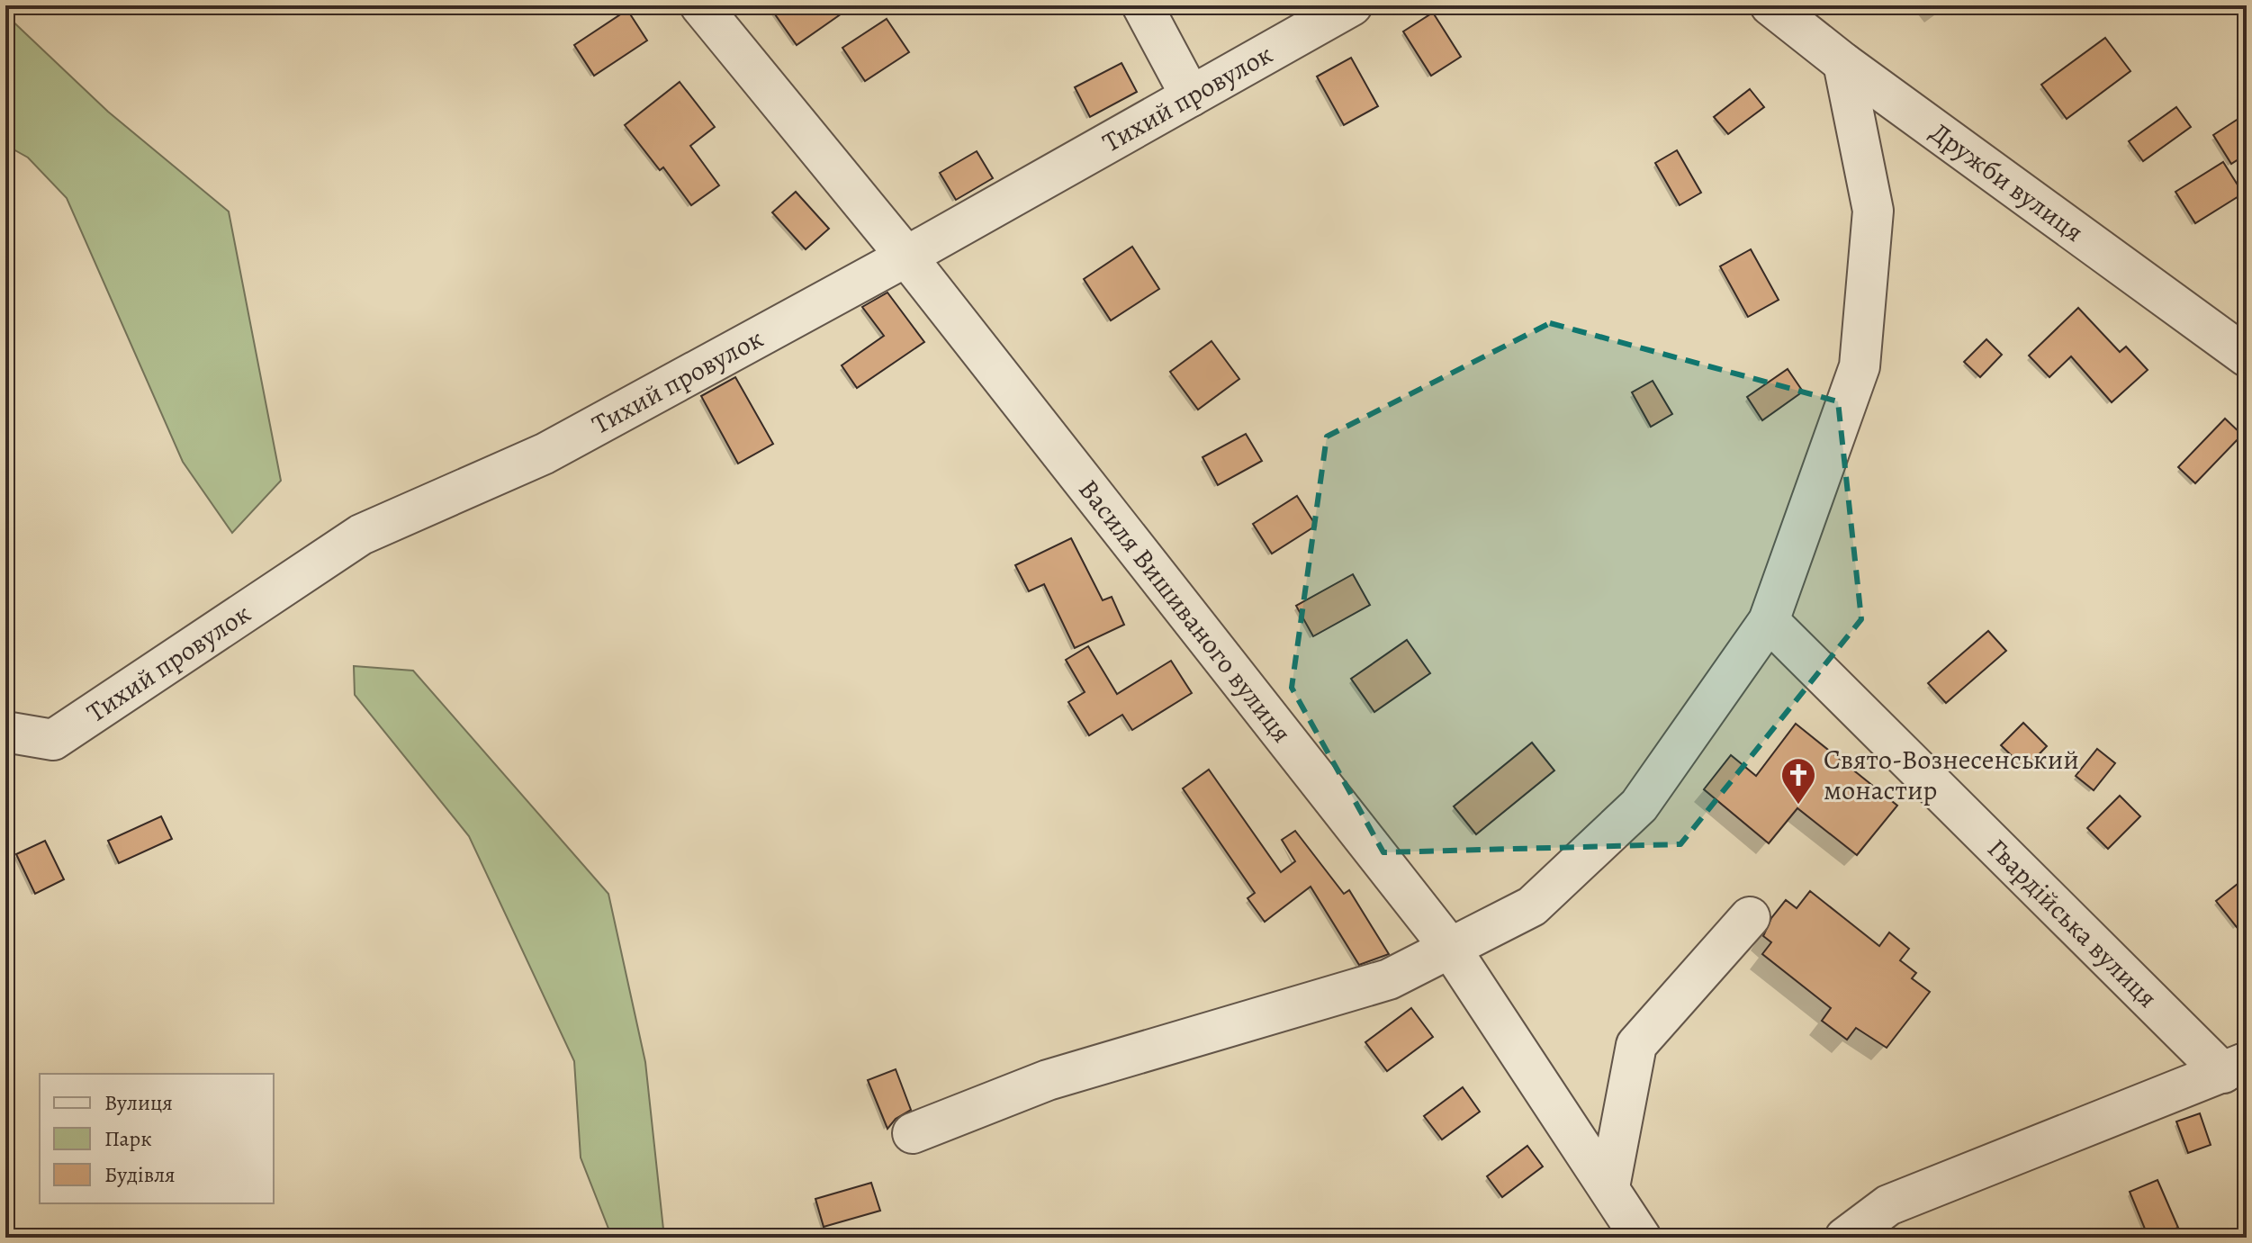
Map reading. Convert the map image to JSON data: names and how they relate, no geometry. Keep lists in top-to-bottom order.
{
  "streets": {
    "street": [
      "Тихий провулок",
      "Дружби вулиця",
      "Василя Вишиваного вулиця",
      "Гвардійська вулиця"
    ]
  },
  "crossings": [
    ["Тихий провулок", "Василя Вишиваного вулиця"]
  ],
  "places": {
    "church": ["Cвято-Вознесенський монастир"]
  },
  "legend": ["Вулиця", "Парк", "Будівля"]
}
